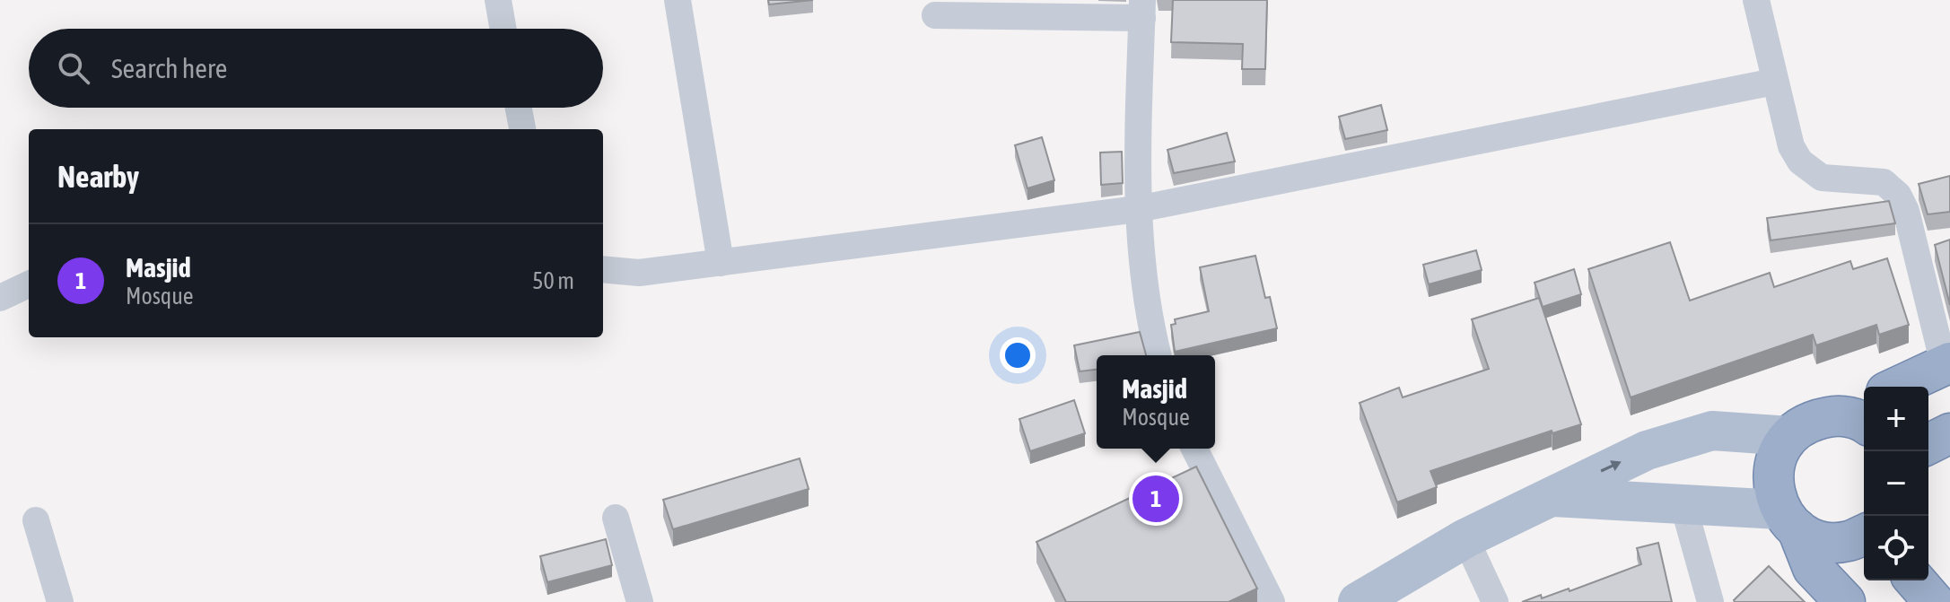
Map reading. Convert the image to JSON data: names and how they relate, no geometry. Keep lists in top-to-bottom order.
{
  "page": {
    "search": "Search here",
    "heading": "Nearby",
    "list": [
      {
        "mark": "1",
        "name": "Masjid",
        "note": "Mosque",
        "value": "50 m"
      }
    ],
    "popup": ["Masjid", "Mosque"],
    "map_buttons": ["+", "−"],
    "pins": "1"
  }
}
